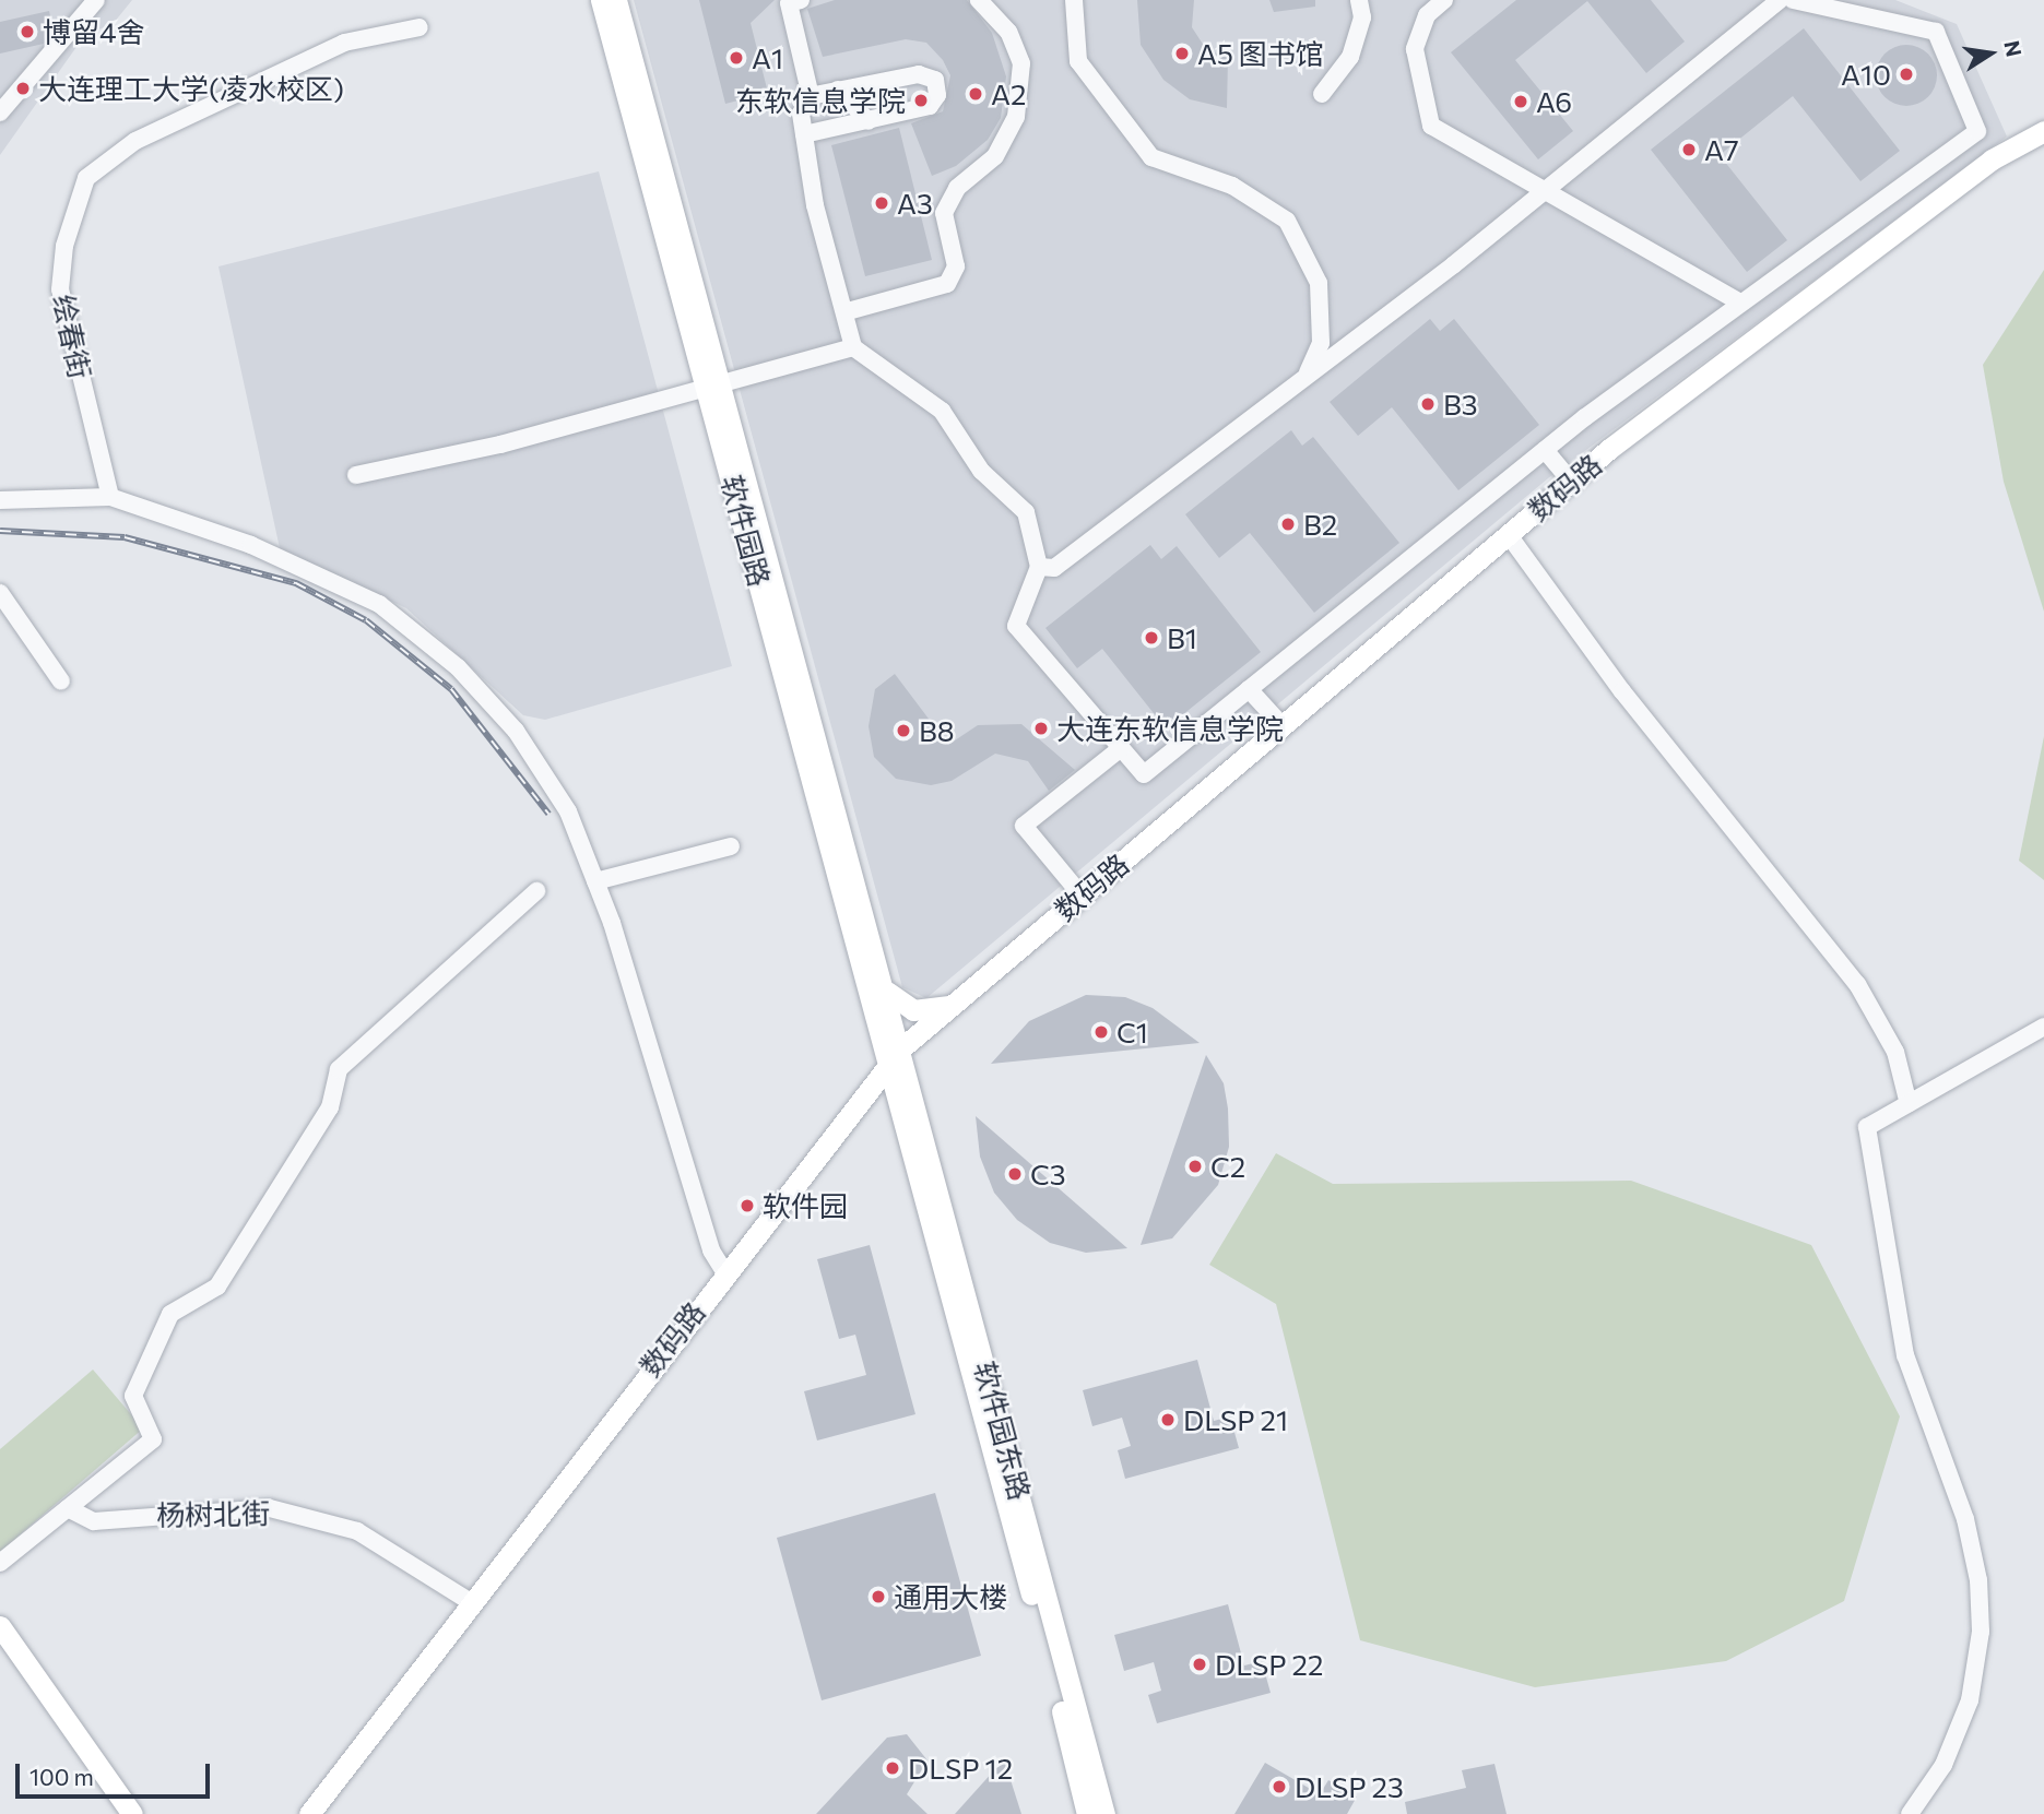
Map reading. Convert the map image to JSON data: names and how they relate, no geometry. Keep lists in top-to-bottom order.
{
  "streets": {
    "main road": ["数码路", "软件园路", "软件园东路"],
    "street": ["绘春街", "杨树北街"]
  },
  "crossings": [
    ["数码路", "软件园路"],
    ["数码路", "软件园东路"],
    ["数码路", "杨树北街"],
    ["软件园路", "软件园东路"]
  ],
  "places": [
    "博留4舍",
    "A5 图书馆",
    "A1",
    "A10",
    "大连理工大学(凌水校区)",
    "A2",
    "东软信息学院",
    "A6",
    "A7",
    "A3",
    "B3",
    "B2",
    "B1",
    "大连东软信息学院",
    "B8",
    "C1",
    "C2",
    "C3",
    "软件园",
    "DLSP 21",
    "通用大楼",
    "DLSP 22",
    "DLSP 12",
    "DLSP 23"
  ],
  "scale_bar": "100 m",
  "north": "right"
}
